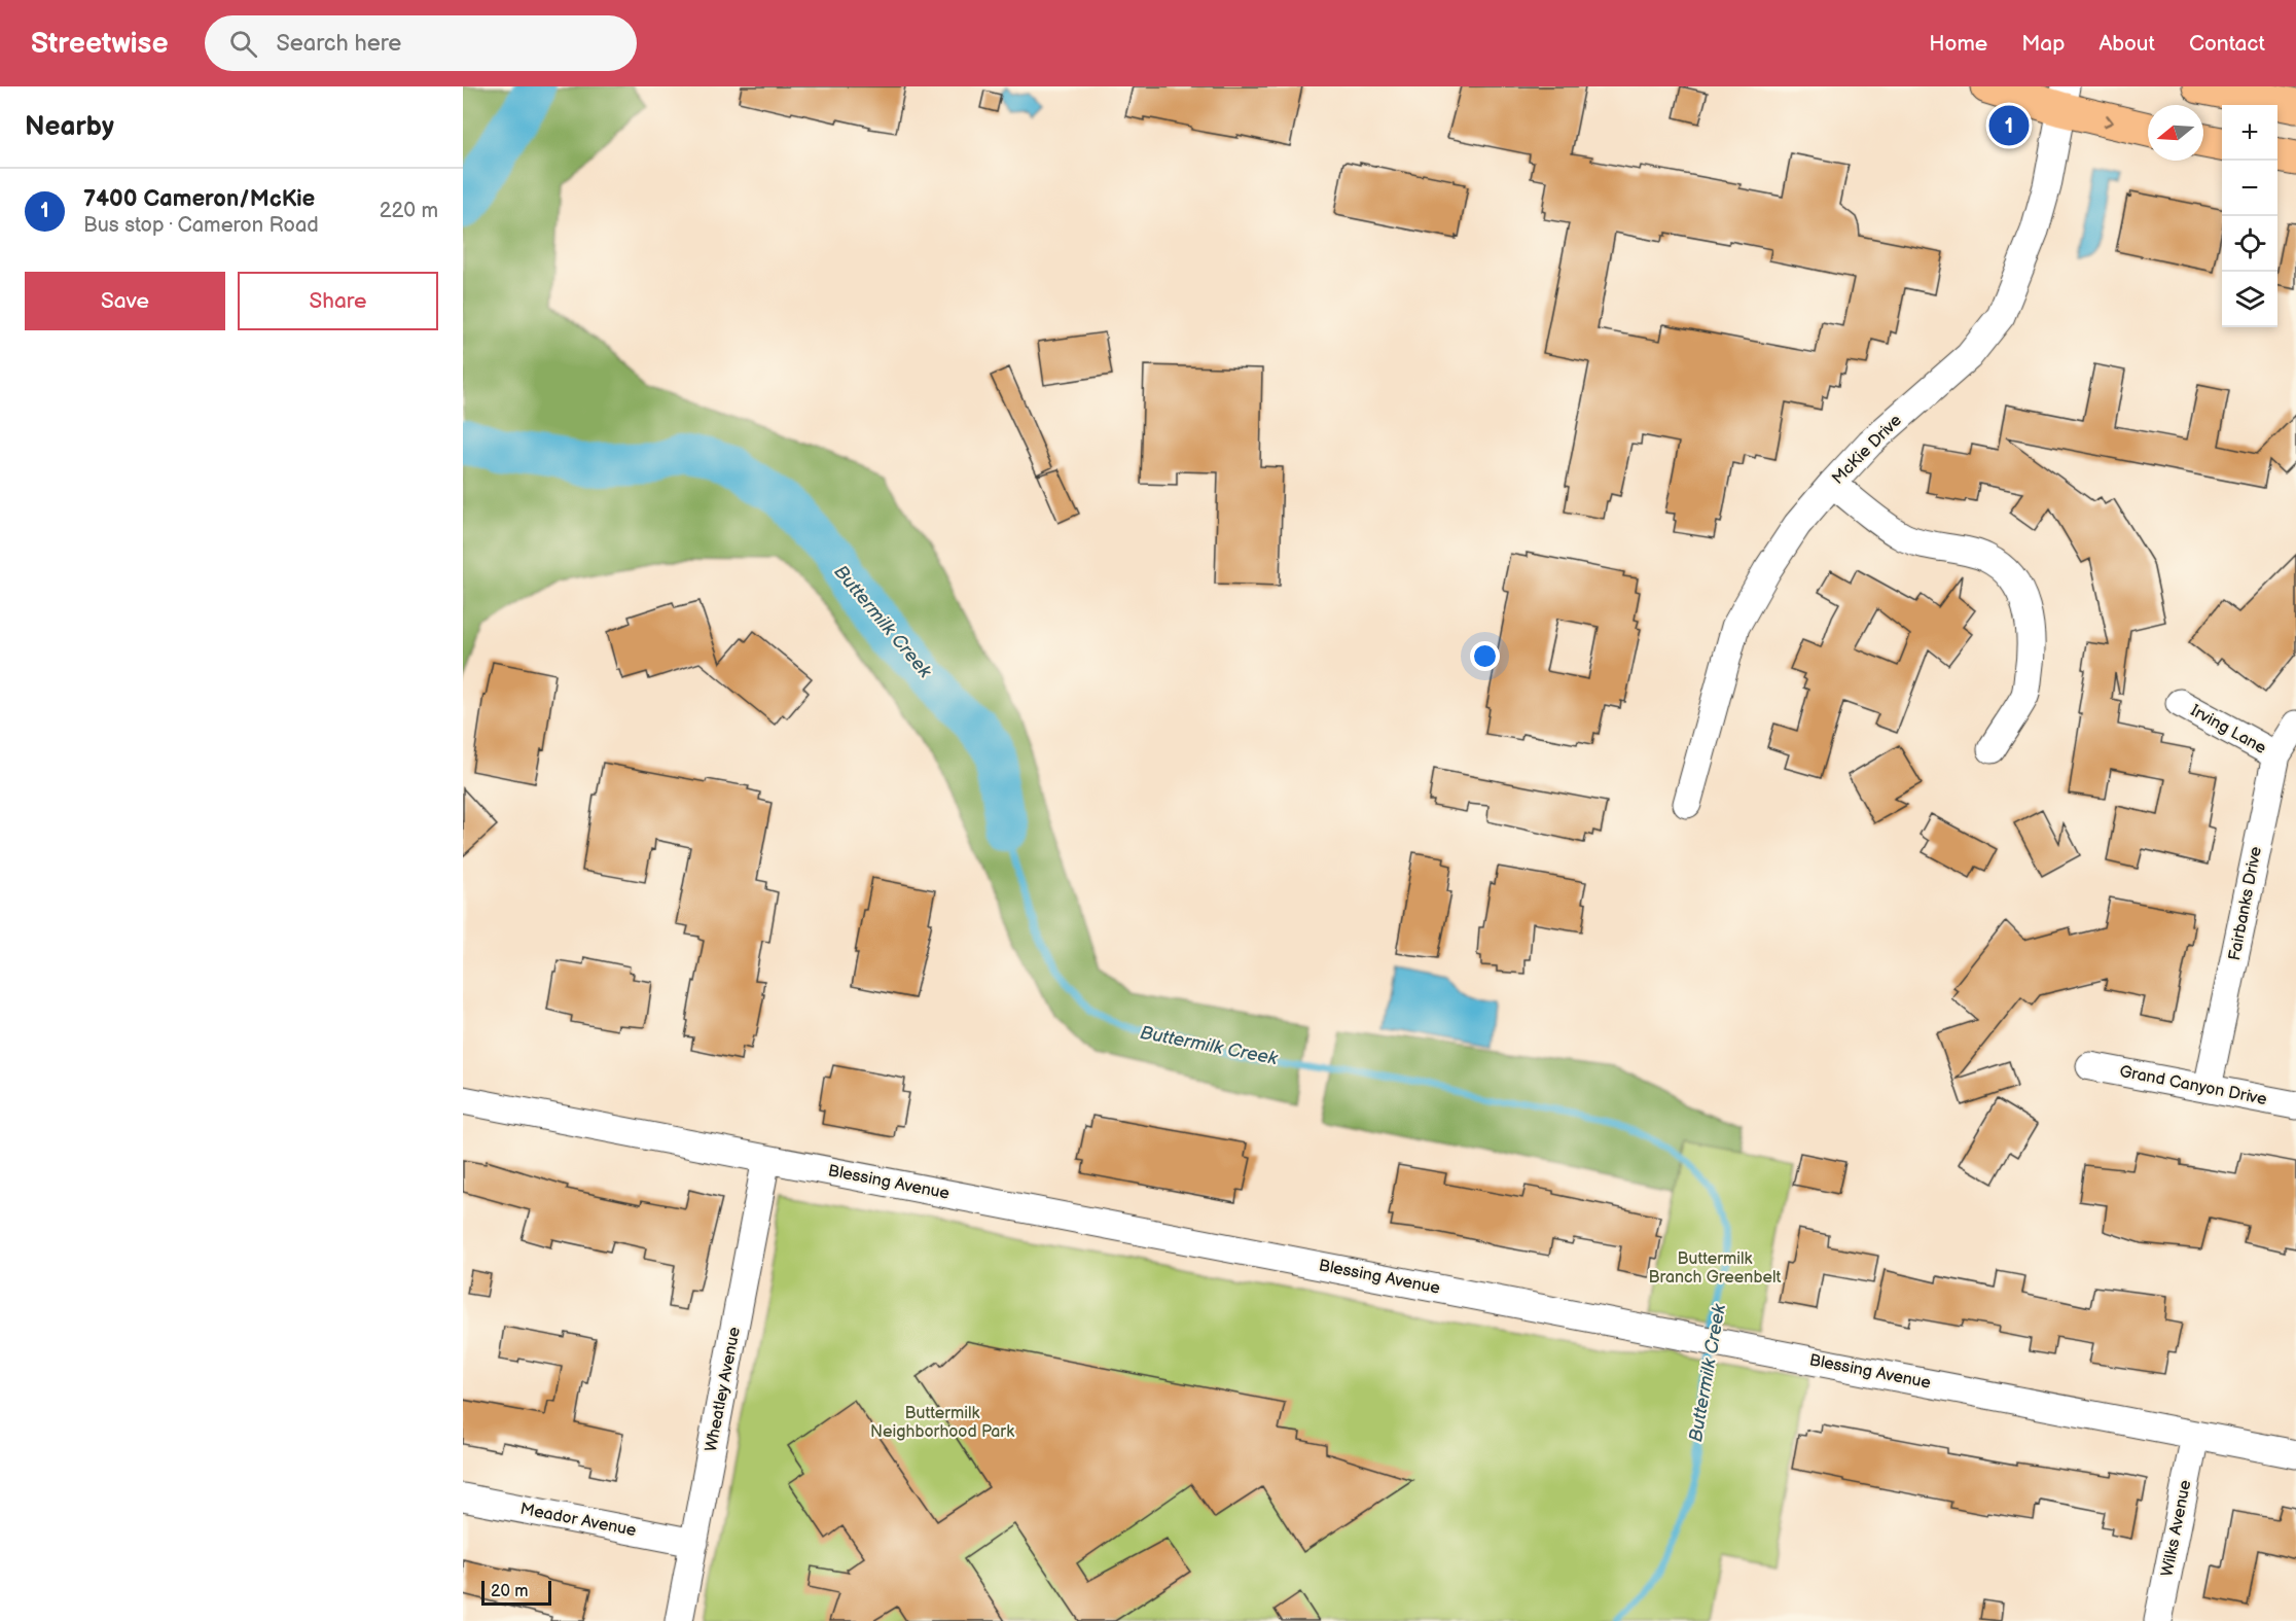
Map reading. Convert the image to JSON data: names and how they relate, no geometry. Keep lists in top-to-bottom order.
{
  "streets": {
    "street": [
      "McKie Drive",
      "Irving Lane",
      "Fairbanks Drive",
      "Grand Canyon Drive",
      "Blessing Avenue",
      "Wheatley Avenue",
      "Meador Avenue",
      "Wilks Avenue"
    ]
  },
  "crossings": [
    ["Irving Lane", "Fairbanks Drive"],
    ["Fairbanks Drive", "Grand Canyon Drive"],
    ["Blessing Avenue", "Wheatley Avenue"],
    ["Blessing Avenue", "Wilks Avenue"],
    ["Wheatley Avenue", "Meador Avenue"]
  ],
  "water": ["Buttermilk Creek"],
  "parks": ["Buttermilk Branch Greenbelt", "Buttermilk Neighborhood Park"],
  "scale_bar": "20 m",
  "north": "left",
  "page": {
    "header": "Streetwise",
    "search": "Search here",
    "nav": [
      "Home",
      "Map",
      "About",
      "Contact"
    ],
    "heading": "Nearby",
    "pins": "1",
    "map_buttons": ["+", "−"],
    "list": [
      {
        "mark": "1",
        "name": "7400 Cameron/McKie",
        "note": "Bus stop · Cameron Road",
        "value": "220 m"
      }
    ],
    "buttons": ["Save", "Share"],
    "scale": "20 m"
  }
}
